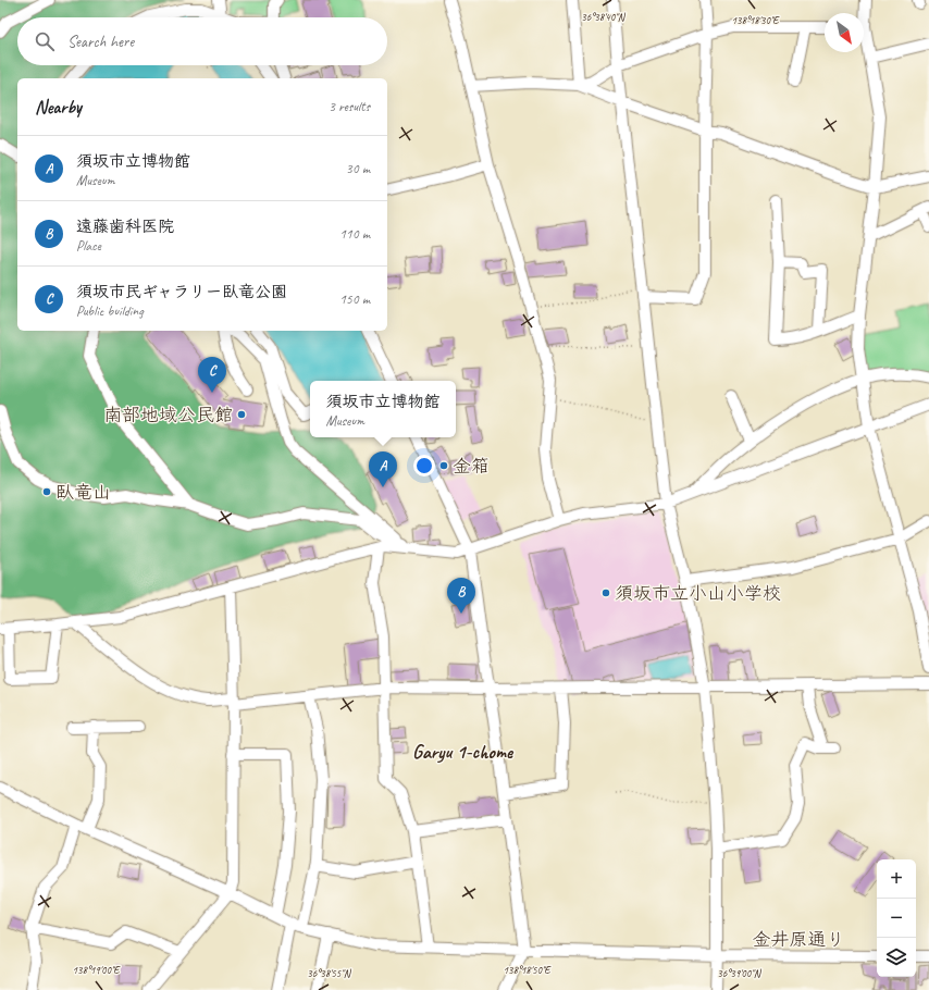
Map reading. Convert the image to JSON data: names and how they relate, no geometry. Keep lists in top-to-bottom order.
{
  "streets": {
    "street": ["金井原通り"]
  },
  "districts": ["Garyu 1-chome"],
  "places": [
    "南部地域公民館",
    "金箱",
    "臥竜山",
    "須坂市立小山小学校"
  ],
  "north": "bottom right",
  "page": {
    "search": "Search here",
    "heading": ["Nearby", "3 results"],
    "list": [
      {
        "mark": "A",
        "name": "須坂市立博物館",
        "note": "Museum",
        "value": "30 m"
      },
      {
        "mark": "B",
        "name": "遠藤歯科医院",
        "note": "Place",
        "value": "110 m"
      },
      {
        "mark": "C",
        "name": "須坂市民ギャラリー臥竜公園",
        "note": "Public building",
        "value": "150 m"
      }
    ],
    "pins": ["C", "A", "B"],
    "popup": ["須坂市立博物館", "Museum"],
    "map_buttons": ["+", "−"]
  },
  "coordinates": [
    "36°38'40\"N",
    "138°18'30\"E",
    "138°19'00\"E",
    "138°18'50\"E",
    "36°38'55\"N",
    "36°39'00\"N"
  ]
}
